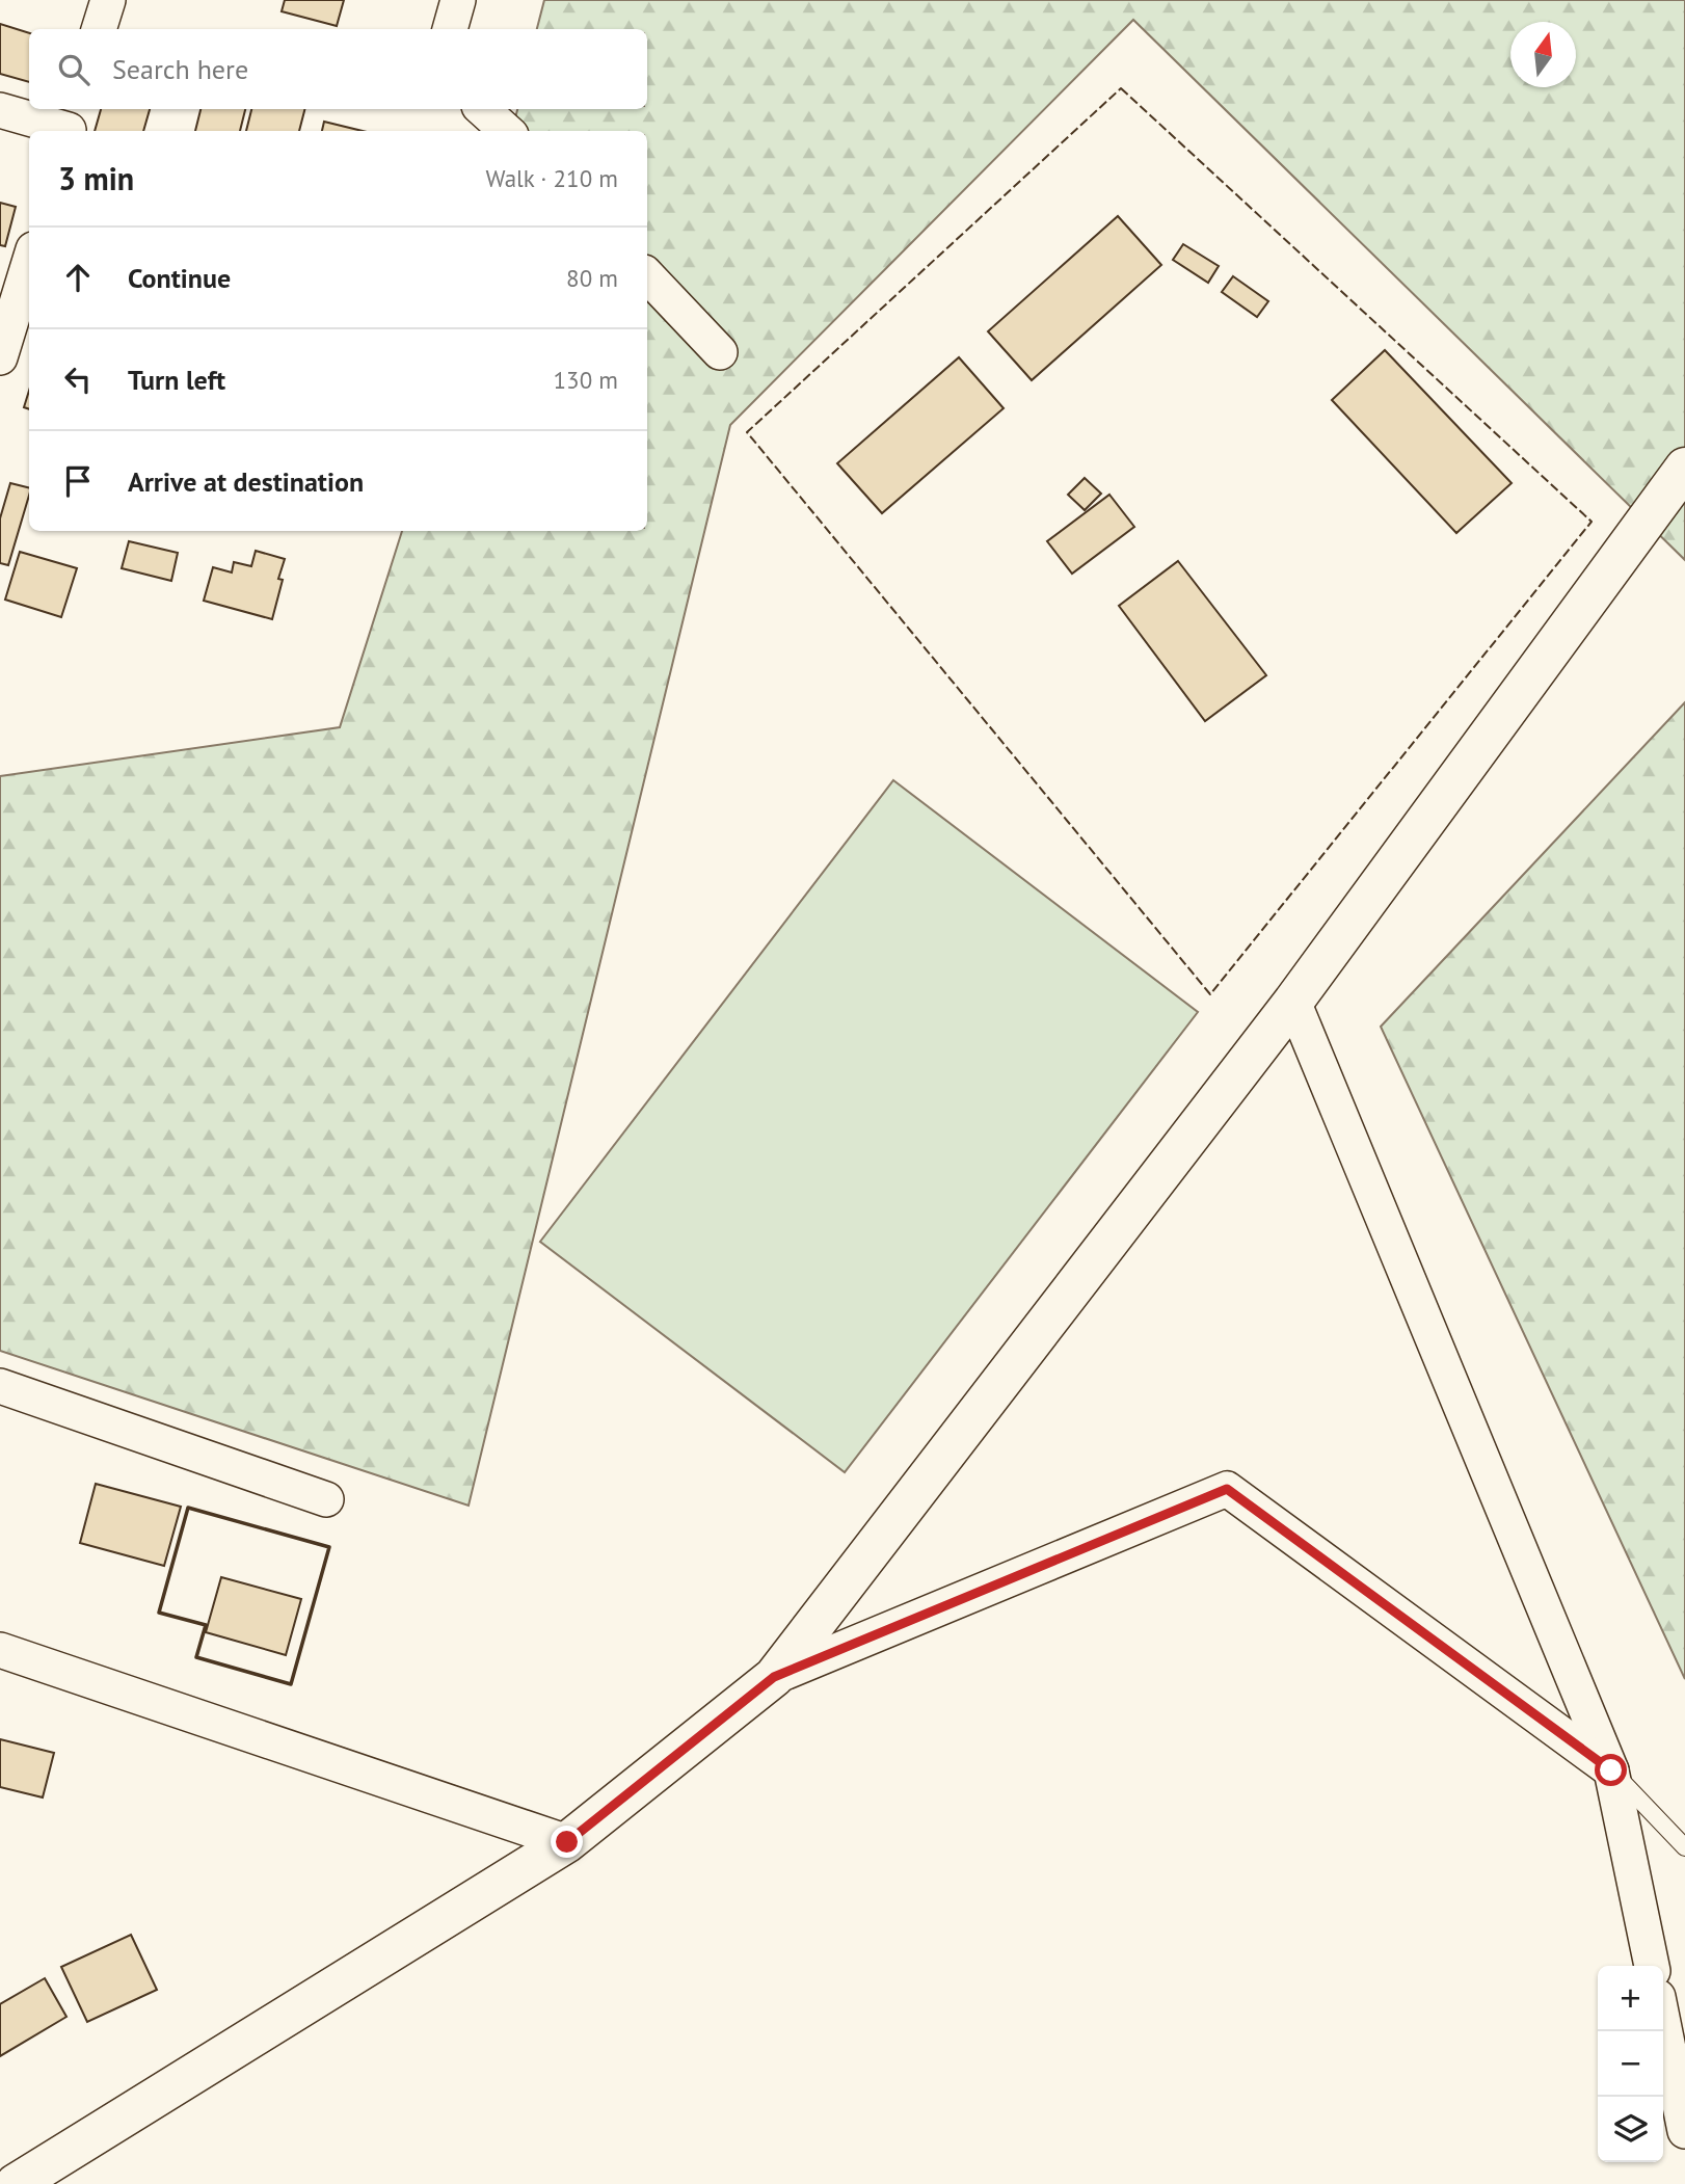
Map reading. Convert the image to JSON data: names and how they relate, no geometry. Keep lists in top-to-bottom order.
{
  "north": "top",
  "page": {
    "search": "Search here",
    "heading": ["3 min", "Walk · 210 m"],
    "list": [
      ["Continue", "80 m"],
      ["Turn left", "130 m"],
      "Arrive at destination"
    ],
    "map_buttons": ["+", "−"]
  }
}
